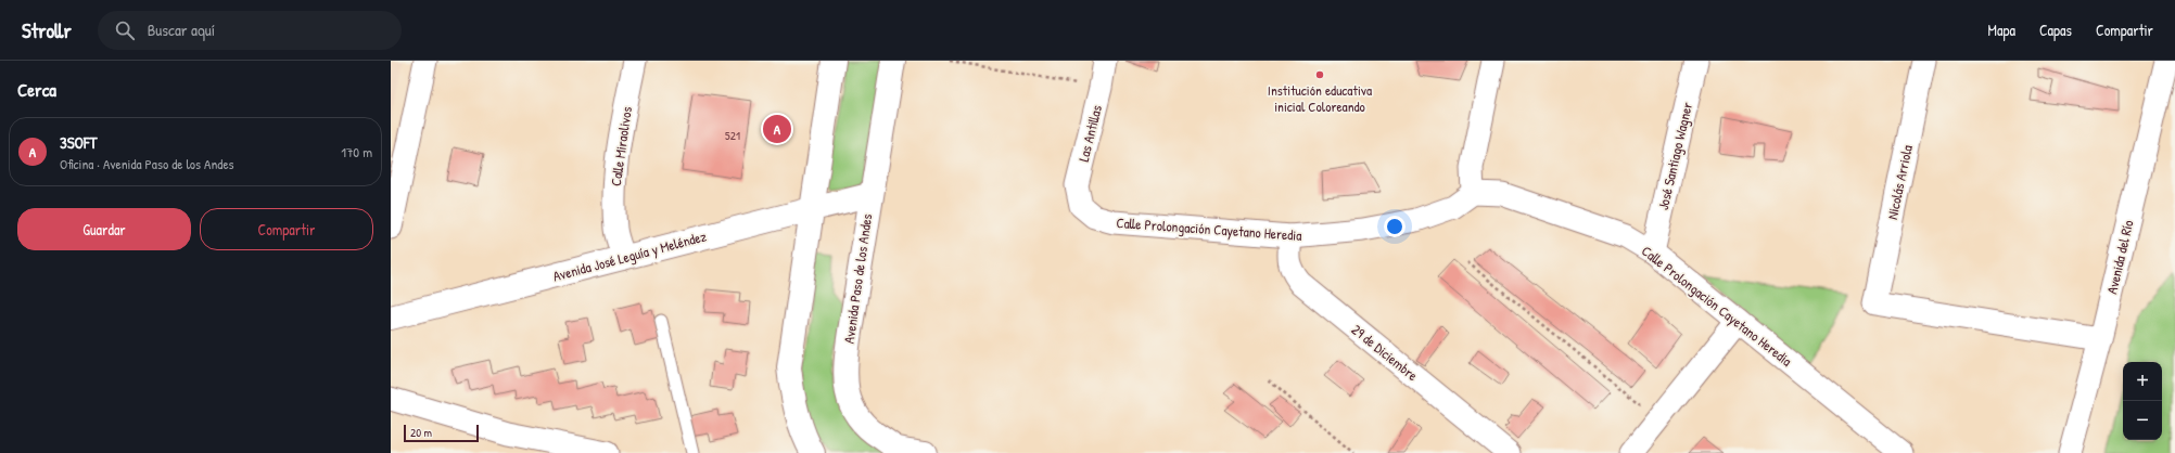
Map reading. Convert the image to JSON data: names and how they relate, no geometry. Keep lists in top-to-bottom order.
{
  "streets": {
    "street": [
      "Las Antillas",
      "Calle Miraolivos",
      "José Santiago Wagner",
      "Nicolás Arriola",
      "Calle Prolongación Cayetano Heredia",
      "Avenida José Leguía y Meléndez",
      "Avenida del Río",
      "Avenida Paso de los Andes",
      "29 de Diciembre"
    ]
  },
  "crossings": [
    ["Las Antillas", "Calle Prolongación Cayetano Heredia"],
    ["Calle Miraolivos", "Avenida José Leguía y Meléndez"],
    ["José Santiago Wagner", "Calle Prolongación Cayetano Heredia"],
    ["Nicolás Arriola", "Avenida del Río"],
    ["Calle Prolongación Cayetano Heredia", "29 de Diciembre"],
    ["Avenida José Leguía y Meléndez", "Avenida Paso de los Andes"]
  ],
  "places": ["Institución educativa inicial Coloreando"],
  "house_numbers": ["521"],
  "scale_bar": "20 m",
  "page": {
    "header": "Strollr",
    "search": "Buscar aquí",
    "nav": ["Mapa", "Capas", "Compartir"],
    "heading": "Cerca",
    "pins": "A",
    "list": [
      {
        "mark": "A",
        "name": "3SOFT",
        "note": "Oficina · Avenida Paso de los Andes",
        "value": "170 m"
      }
    ],
    "buttons": ["Guardar", "Compartir"],
    "map_buttons": ["+", "−"],
    "scale": "20 m"
  }
}
